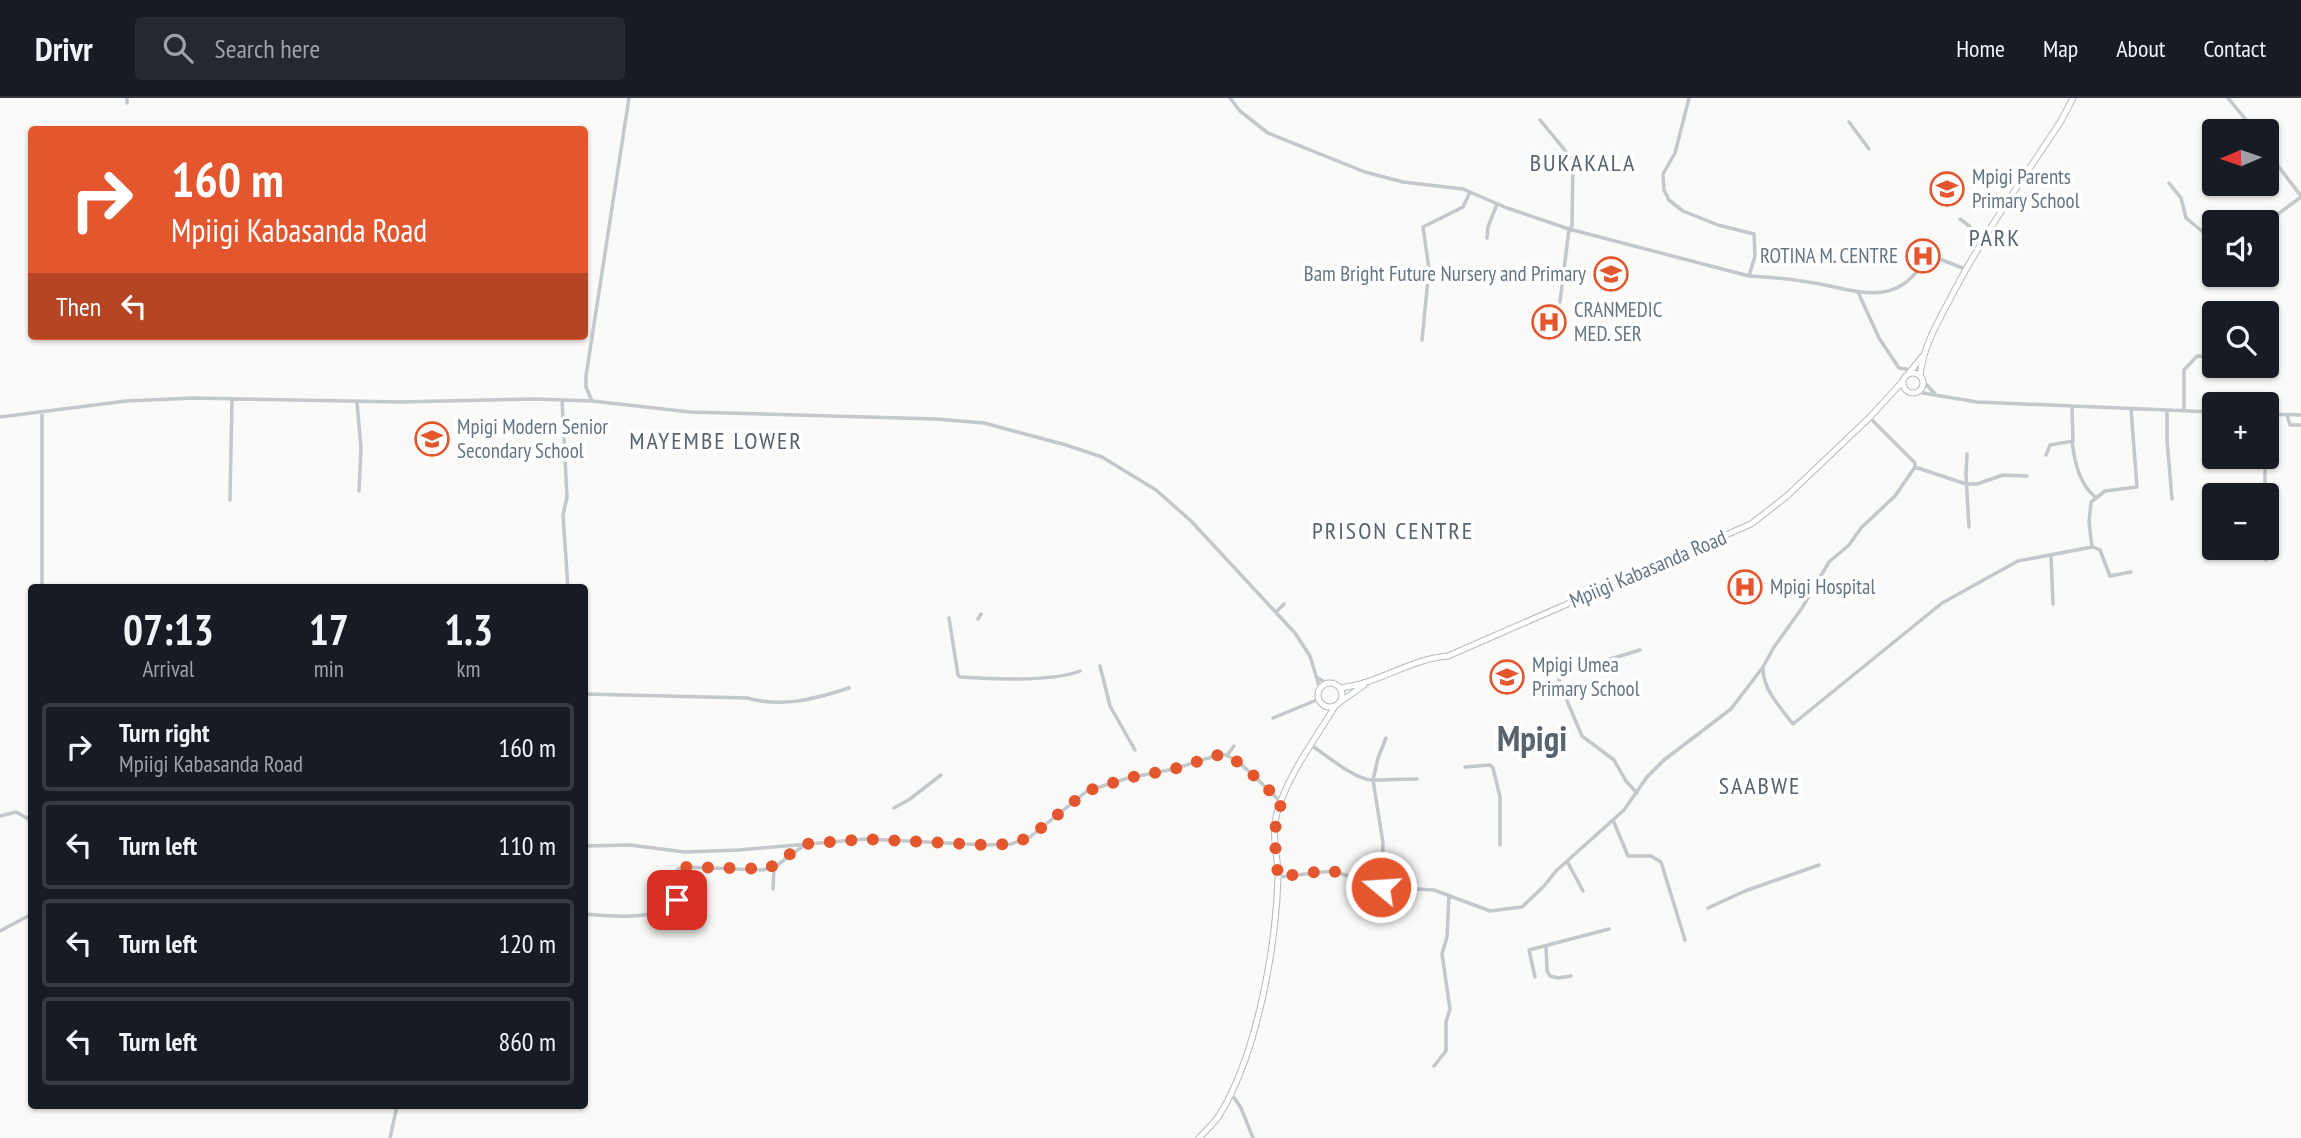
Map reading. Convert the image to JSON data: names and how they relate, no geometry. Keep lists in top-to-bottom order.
{
  "streets": {
    "main road": ["Mpiigi Kabasanda Road"]
  },
  "districts": [
    "BUKAKALA",
    "PARK",
    "MAYEMBE LOWER",
    "PRISON CENTRE",
    "Mpigi",
    "SAABWE"
  ],
  "places": {
    "school or university": [
      "Mpigi Parents Primary School",
      "Bam Bright Future Nursery and Primary",
      "Mpigi Modern Senior Secondary School",
      "Mpigi Umea Primary School"
    ],
    "hospital": ["ROTINA M. CENTRE", "CRANMEDIC MED. SER", "Mpigi Hospital"]
  },
  "north": "left",
  "page": {
    "header": "Drivr",
    "search": "Search here",
    "nav": [
      "Home",
      "Map",
      "About",
      "Contact"
    ],
    "map_buttons": ["+", "−"],
    "turn": ["160 m", "Mpiigi Kabasanda Road"],
    "then": "Then",
    "eta": [
      "07:13",
      "Arrival",
      "17",
      "min",
      "1.3",
      "km"
    ],
    "list": [
      {
        "name": "Turn right",
        "note": "Mpiigi Kabasanda Road",
        "value": "160 m"
      },
      {
        "name": "Turn left",
        "value": "110 m"
      },
      {
        "name": "Turn left",
        "value": "120 m"
      },
      {
        "name": "Turn left",
        "value": "860 m"
      }
    ]
  }
}
